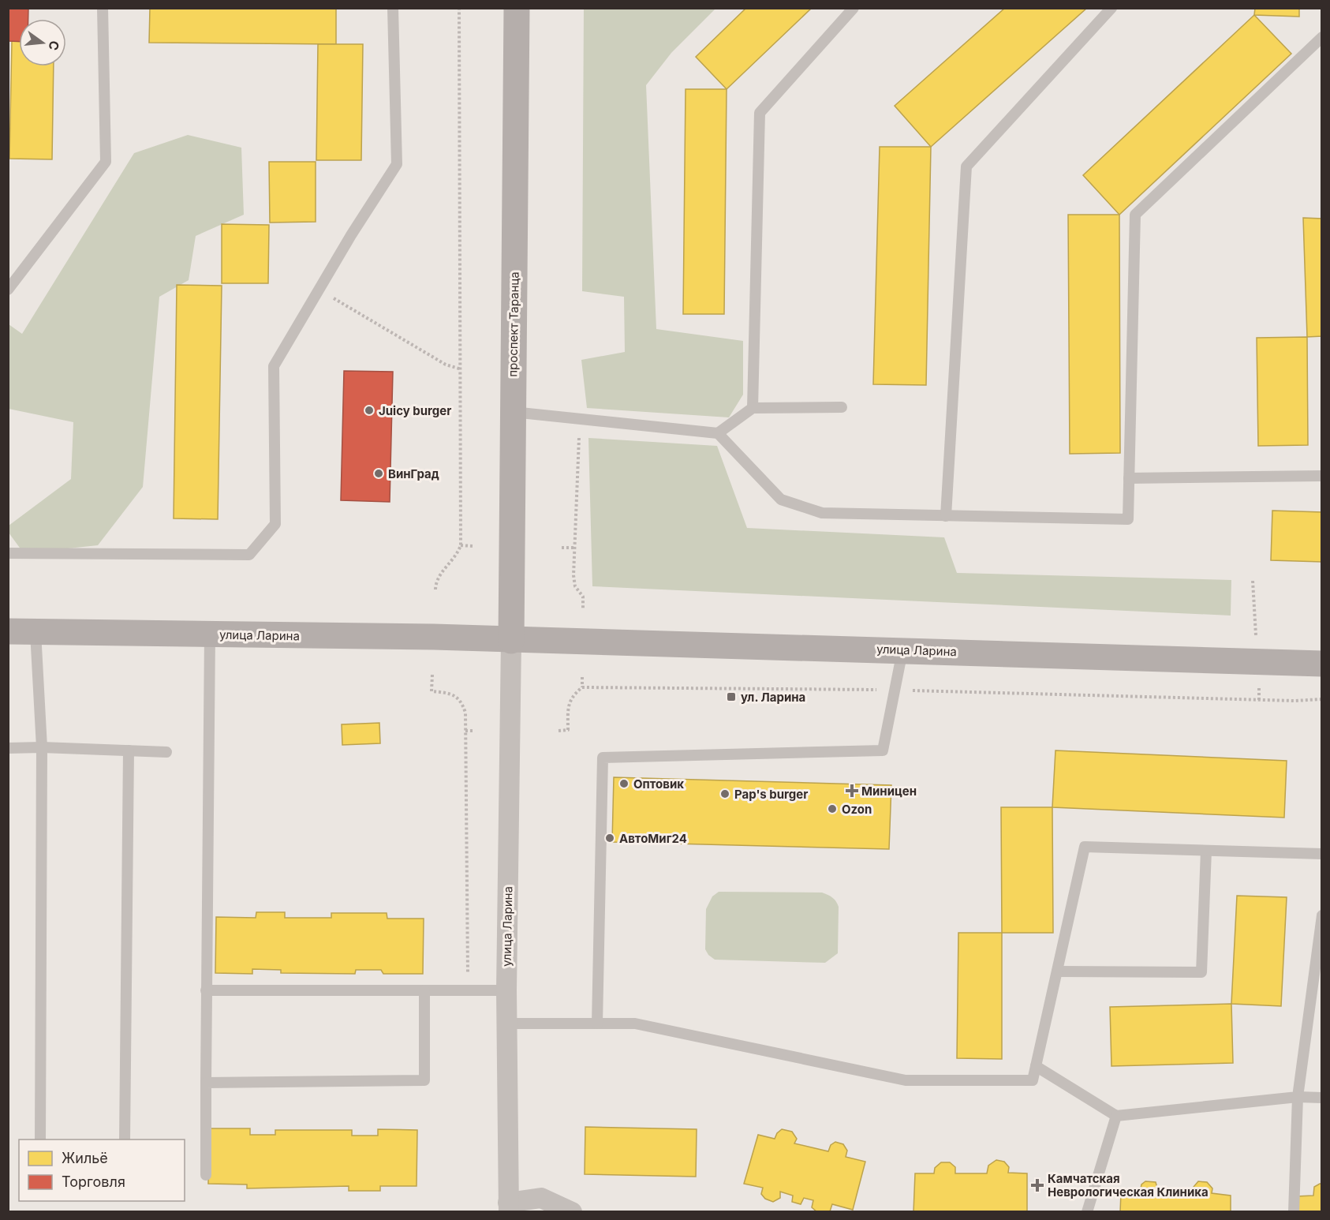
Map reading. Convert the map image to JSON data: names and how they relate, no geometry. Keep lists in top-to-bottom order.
{
  "streets": {
    "main road": ["проспект Таранца", "улица Ларина"]
  },
  "crossings": [
    ["проспект Таранца", "улица Ларина"]
  ],
  "places": {
    "other": [
      "Juicy burger",
      "ВинГрад",
      "Оптовик",
      "Pap's burger",
      "Ozon",
      "АвтоМиг24"
    ],
    "transit": ["ул. Ларина"],
    "health": ["Миницен", "Камчатская Неврологическая Клиника"]
  },
  "legend": ["Жильё", "Торговля"],
  "north": "right"
}
